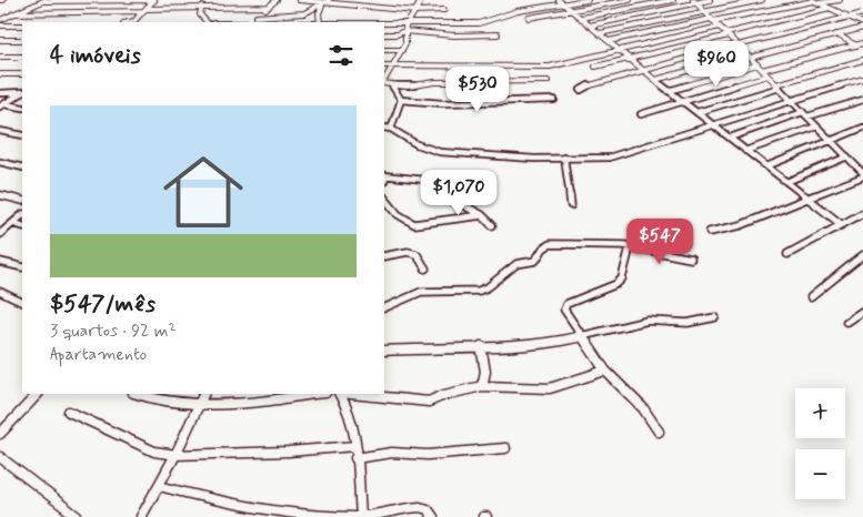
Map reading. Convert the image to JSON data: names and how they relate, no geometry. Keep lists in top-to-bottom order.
{
  "page": {
    "heading": "4 imóveis",
    "price": [
      "$960",
      "$530",
      "$1,070",
      "$547"
    ],
    "list": [
      {
        "name": "$547/mês",
        "note": "3 quartos · 92 m² · Apartamento"
      }
    ],
    "map_buttons": ["+", "−"]
  }
}
